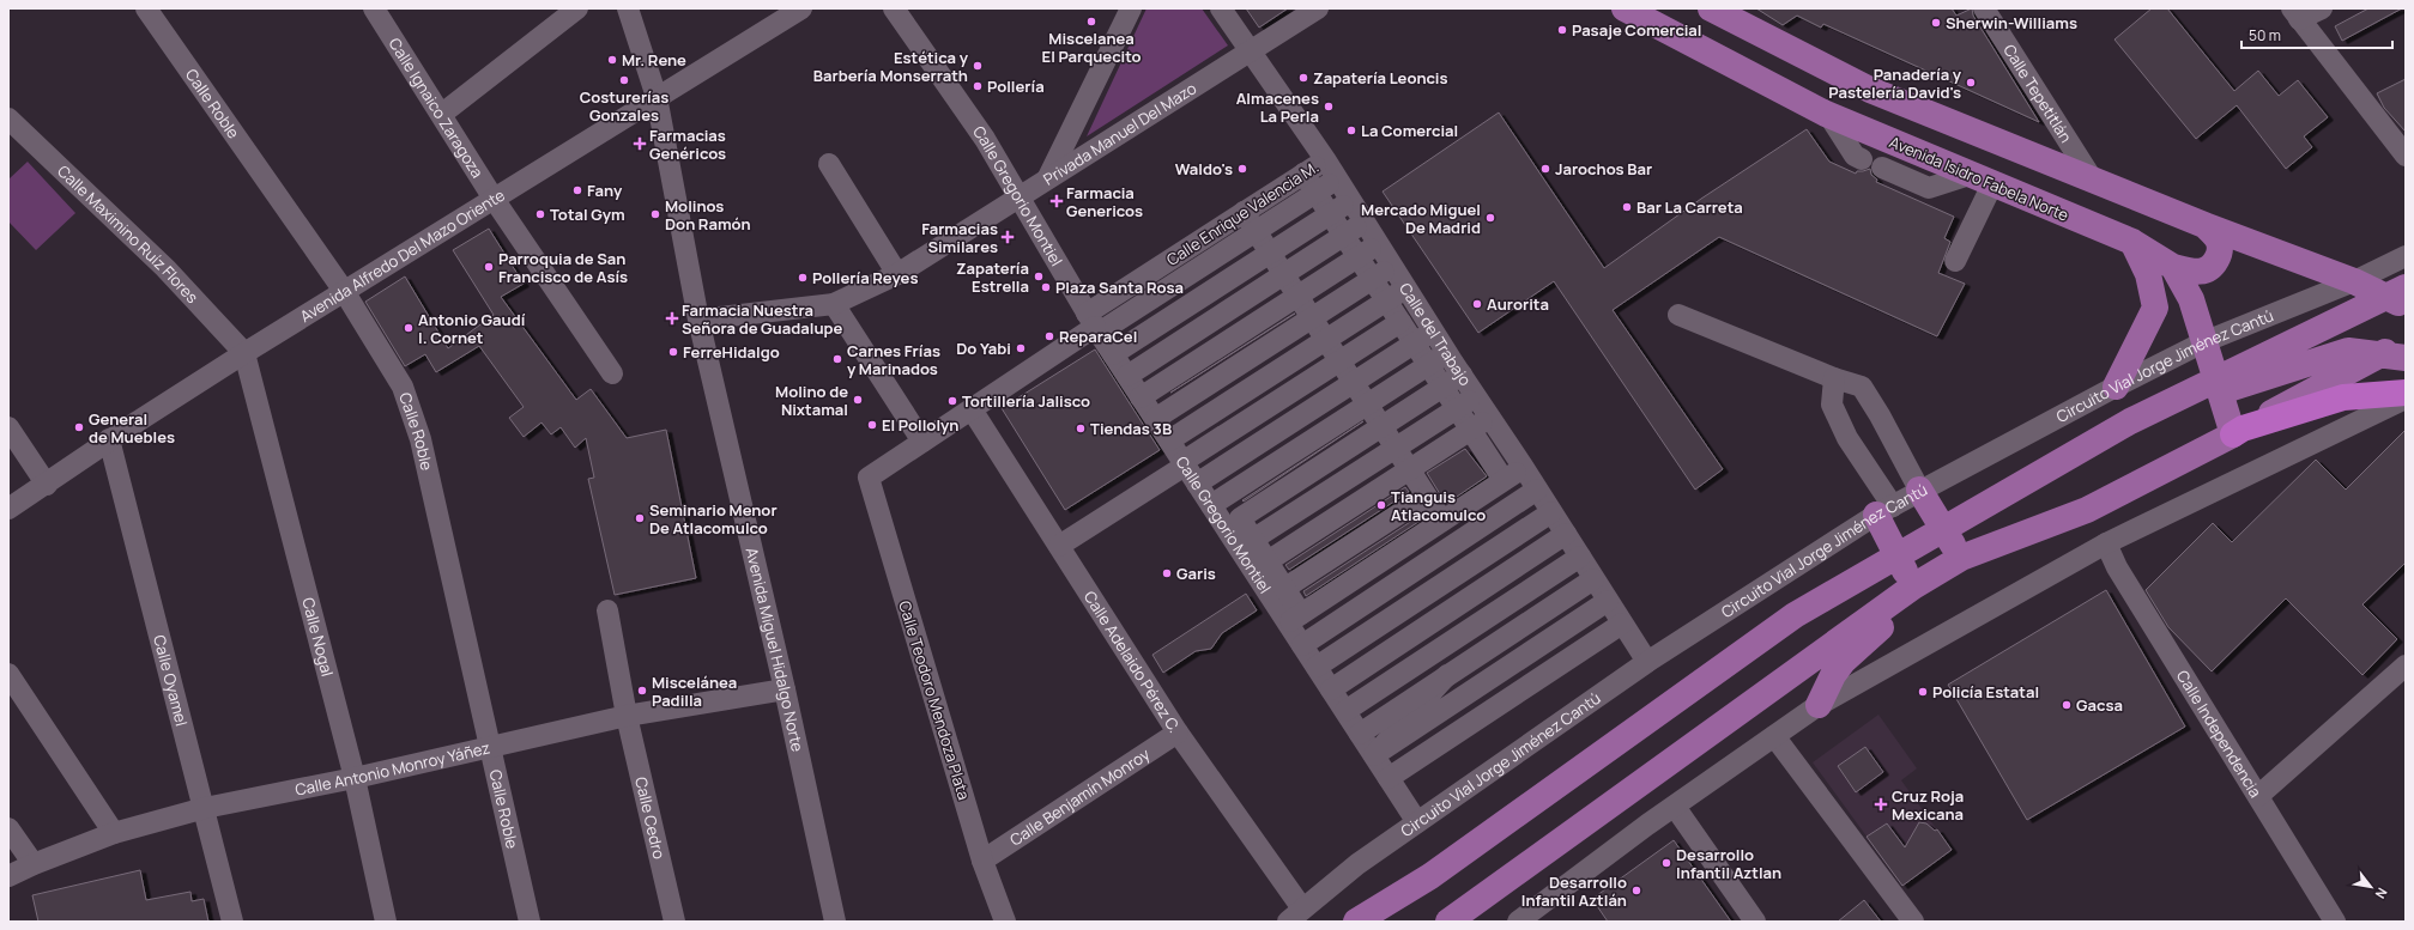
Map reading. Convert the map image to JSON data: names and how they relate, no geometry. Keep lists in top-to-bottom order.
{
  "streets": {
    "main road": ["Avenida Isidro Fabela Norte", "Circuito Vial Jorge Jiménez Cantú"],
    "street": [
      "Calle Tepetitlán",
      "Calle Roble",
      "Calle Ignaico Zaragoza",
      "Privada Manuel Del Mazo",
      "Calle Gregorio Montiel",
      "Calle Enrique Valencia M.",
      "Calle Maximino Ruíz Flores",
      "Avenida Alfredo Del Mazo Oriente",
      "Calle del Trabajo",
      "Calle Nogal",
      "Avenida Miguel Hidalgo Norte",
      "Calle Adelaido Pérez C.",
      "Calle Oyamel",
      "Calle Teodoro Mendoza Plata",
      "Calle Independencia",
      "Calle Antonio Monroy Yáñez",
      "Calle Benjamín Monroy",
      "Calle Cedro"
    ]
  },
  "crossings": [
    ["Calle Roble", "Avenida Alfredo Del Mazo Oriente"],
    ["Calle Roble", "Calle Antonio Monroy Yáñez"],
    ["Calle Ignaico Zaragoza", "Avenida Alfredo Del Mazo Oriente"],
    ["Privada Manuel Del Mazo", "Calle Gregorio Montiel"],
    ["Privada Manuel Del Mazo", "Calle del Trabajo"],
    ["Privada Manuel Del Mazo", "Avenida Miguel Hidalgo Norte"],
    ["Avenida Isidro Fabela Norte", "Circuito Vial Jorge Jiménez Cantú"],
    ["Calle Gregorio Montiel", "Calle Enrique Valencia M."],
    ["Calle Gregorio Montiel", "Circuito Vial Jorge Jiménez Cantú"],
    ["Calle Enrique Valencia M.", "Calle del Trabajo"],
    ["Calle Enrique Valencia M.", "Calle Adelaido Pérez C."],
    ["Calle Enrique Valencia M.", "Calle Teodoro Mendoza Plata"],
    ["Calle Maximino Ruíz Flores", "Avenida Alfredo Del Mazo Oriente"],
    ["Calle Maximino Ruíz Flores", "Calle Nogal"],
    ["Avenida Alfredo Del Mazo Oriente", "Calle Nogal"],
    ["Avenida Alfredo Del Mazo Oriente", "Avenida Miguel Hidalgo Norte"],
    ["Avenida Alfredo Del Mazo Oriente", "Calle Oyamel"],
    ["Calle del Trabajo", "Circuito Vial Jorge Jiménez Cantú"],
    ["Circuito Vial Jorge Jiménez Cantú", "Calle Adelaido Pérez C."],
    ["Calle Nogal", "Calle Antonio Monroy Yáñez"],
    ["Avenida Miguel Hidalgo Norte", "Calle Antonio Monroy Yáñez"],
    ["Calle Adelaido Pérez C.", "Calle Benjamín Monroy"],
    ["Calle Oyamel", "Calle Antonio Monroy Yáñez"],
    ["Calle Teodoro Mendoza Plata", "Calle Benjamín Monroy"],
    ["Calle Antonio Monroy Yáñez", "Calle Cedro"]
  ],
  "places": {
    "other": [
      "Miscelanea El Parquecito",
      "Sherwin-Williams",
      "Pasaje Comercial",
      "Mr. Rene",
      "Estética y Barbería Monserrath",
      "Zapatería Leoncis",
      "Costurerías Gonzales",
      "Panadería y Pastelería David's",
      "Pollería",
      "Almacenes La Perla",
      "La Comercial",
      "Waldo's",
      "Jarochos Bar",
      "Fany",
      "Bar La Carreta",
      "Total Gym",
      "Molinos Don Ramón",
      "Mercado Miguel De Madrid",
      "Parroquia de San Francisco de Asís",
      "Zapatería Estrella",
      "Pollería Reyes",
      "Plaza Santa Rosa",
      "Aurorita",
      "Antonio Gaudí I. Cornet",
      "ReparaCel",
      "Do Yabi",
      "FerreHidalgo",
      "Carnes Frías y Marinados",
      "Molino de Nixtamal",
      "Tortillería Jalisco",
      "El Pollolyn",
      "General de Muebles",
      "Tiendas 3B",
      "Tianguis Atlacomulco",
      "Seminario Menor De Atlacomulco",
      "Garis",
      "Miscelánea Padilla",
      "Policía Estatal",
      "Gacsa",
      "Desarrollo Infantil Aztlan",
      "Desarrollo Infantil Aztlán"
    ],
    "health": [
      "Farmacias Genéricos",
      "Farmacia Genericos",
      "Farmacias Similares",
      "Farmacia Nuestra Señora de Guadalupe",
      "Cruz Roja Mexicana"
    ]
  },
  "scale_bar": "50 m",
  "north": "bottom right"
}
